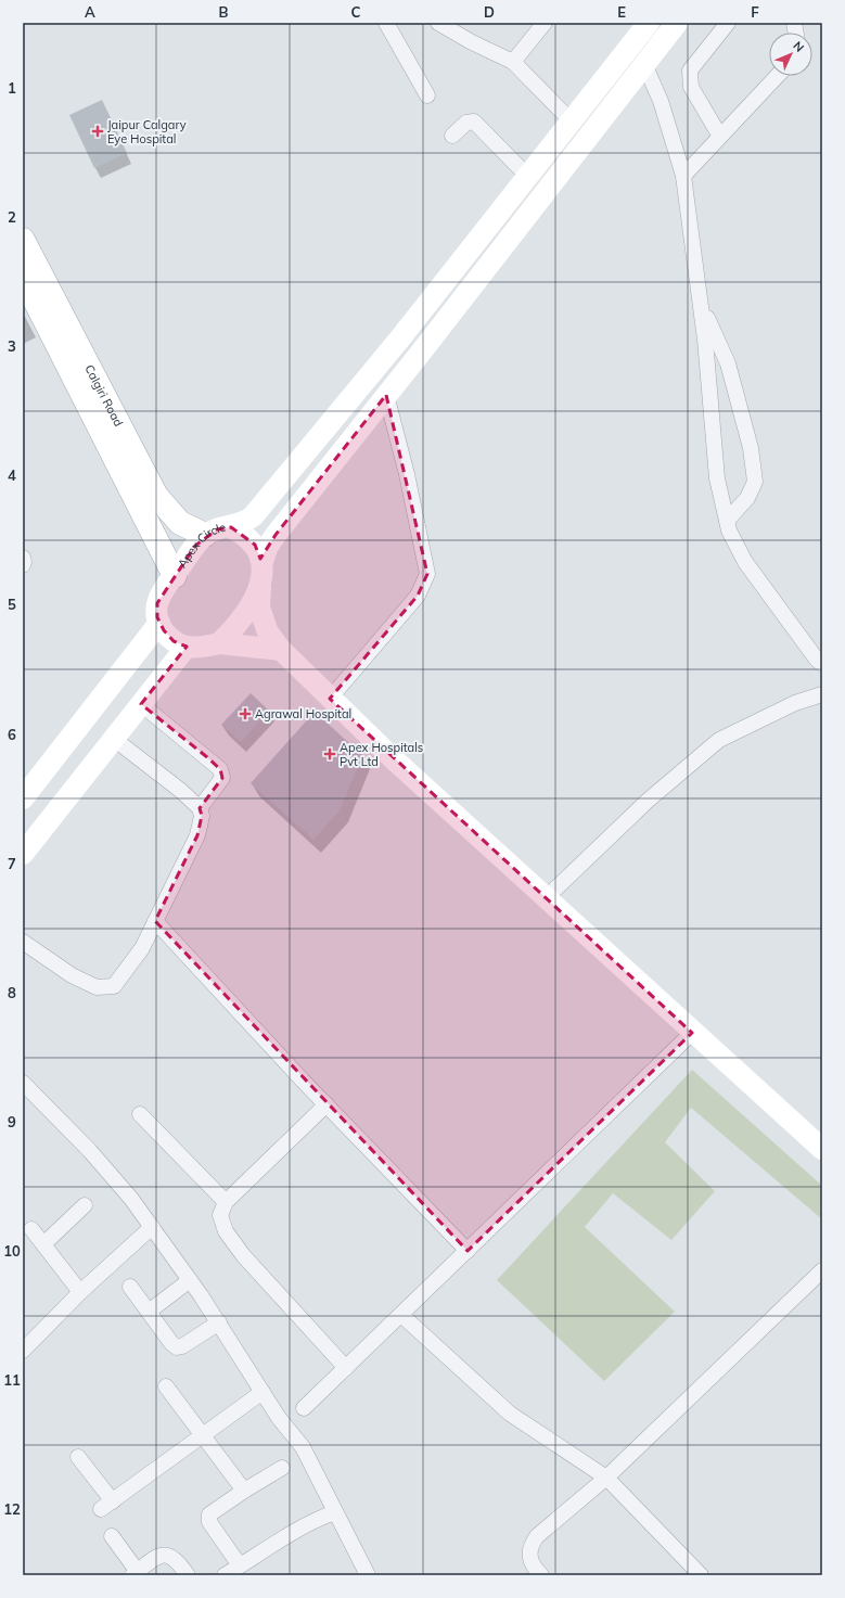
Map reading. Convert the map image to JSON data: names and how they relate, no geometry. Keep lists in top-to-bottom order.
{
  "streets": {
    "main road": ["Calgiri Road", "Apex Circle"]
  },
  "crossings": [
    ["Calgiri Road", "Apex Circle"]
  ],
  "places": {
    "health": ["Jaipur Calgary Eye Hospital", "Agrawal Hospital", "Apex Hospitals Pvt Ltd"]
  },
  "north": "top right",
  "grid": {
    "columns": [
      "A",
      "B",
      "C",
      "D",
      "E",
      "F"
    ],
    "rows": [
      "1",
      "2",
      "3",
      "4",
      "5",
      "6",
      "7",
      "8",
      "9",
      "10",
      "11",
      "12"
    ]
  }
}
